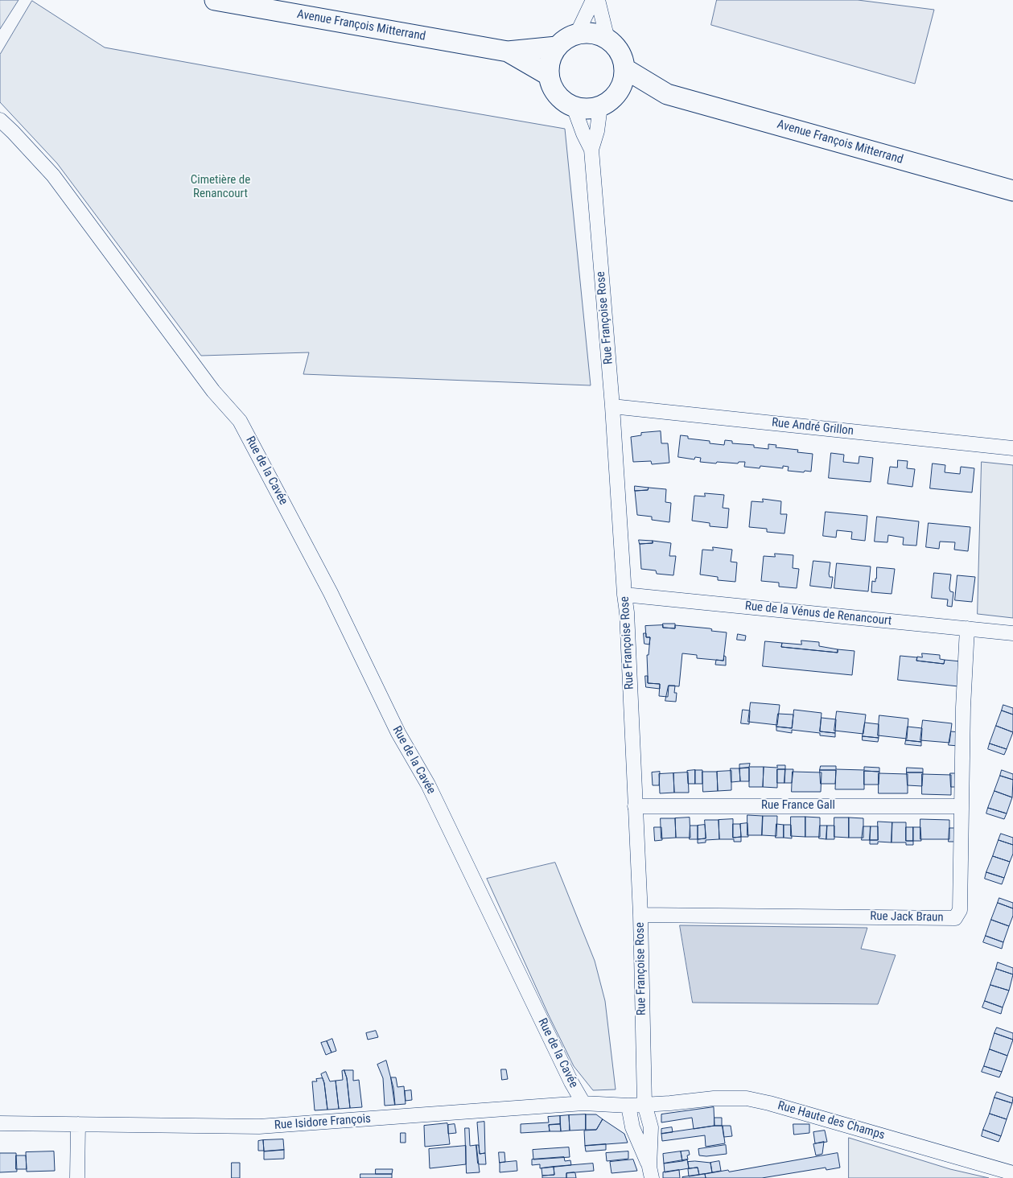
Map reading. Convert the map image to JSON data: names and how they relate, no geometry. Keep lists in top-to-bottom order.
{
  "streets": {
    "main road": ["Avenue François Mitterrand"],
    "street": [
      "Rue Françoise Rose",
      "Rue André Grillon",
      "Rue de la Cavée",
      "Rue de la Vénus de Renancourt",
      "Rue France Gall",
      "Rue Jack Braun",
      "Rue Haute des Champs",
      "Rue Isidore François"
    ]
  },
  "crossings": [
    ["Rue Françoise Rose", "Rue André Grillon"],
    ["Rue Françoise Rose", "Rue de la Vénus de Renancourt"],
    ["Rue Françoise Rose", "Rue France Gall"],
    ["Rue Françoise Rose", "Rue Jack Braun"],
    ["Rue Françoise Rose", "Rue Haute des Champs"],
    ["Rue Françoise Rose", "Rue Isidore François"],
    ["Rue de la Cavée", "Rue Isidore François"],
    ["Rue de la Vénus de Renancourt", "Rue Jack Braun"],
    ["Rue France Gall", "Rue Jack Braun"],
    ["Rue Haute des Champs", "Rue Isidore François"]
  ],
  "parks": ["Cimetière de Renancourt"]
}
